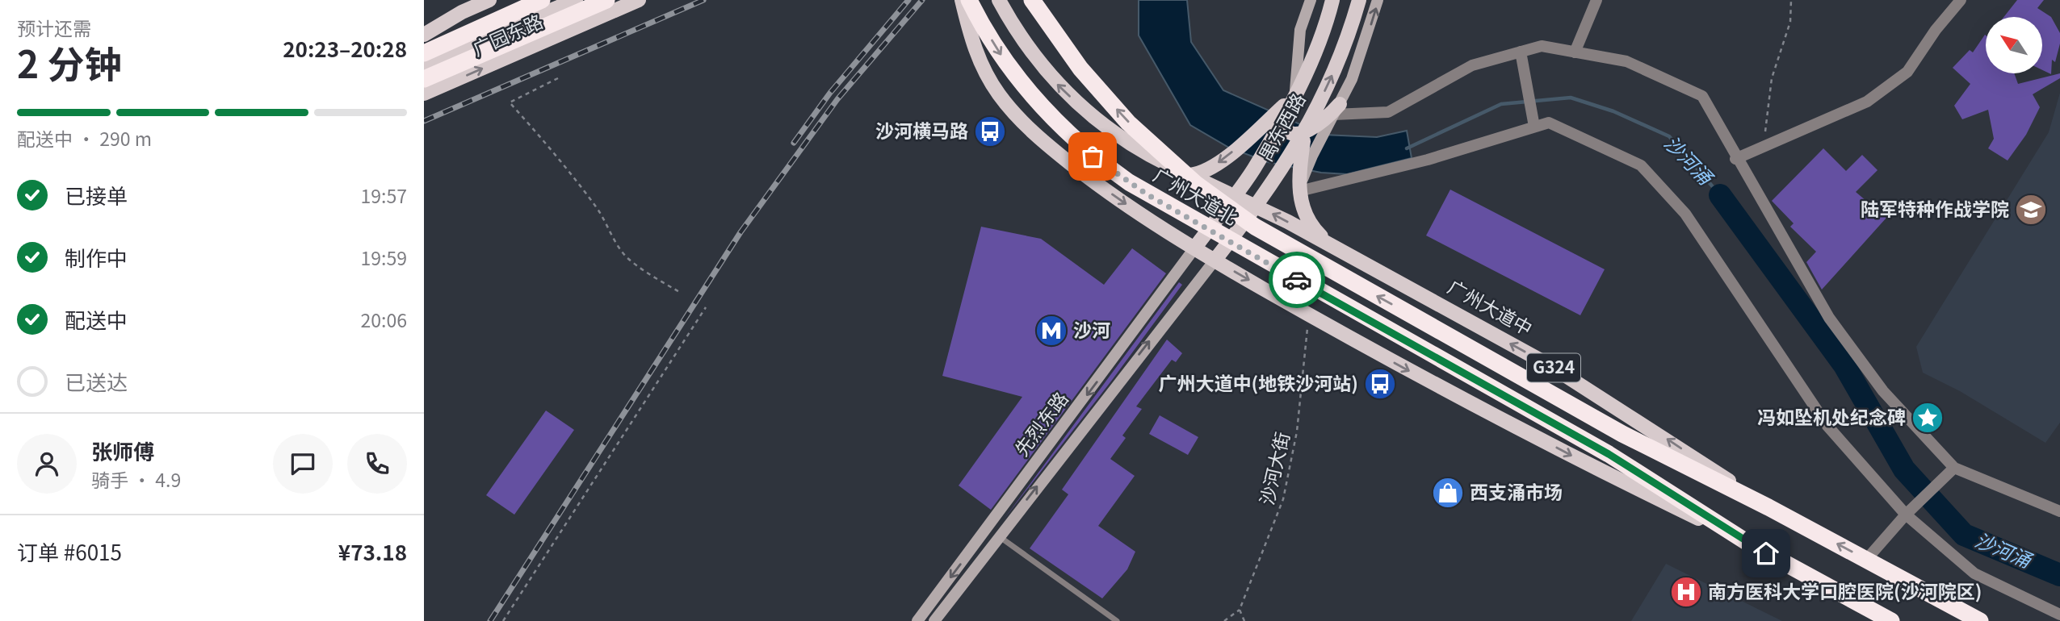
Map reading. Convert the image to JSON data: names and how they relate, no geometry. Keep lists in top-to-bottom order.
{
  "streets": {
    "highway": ["广州大道北", "广州大道中", "G324"],
    "main road": ["广园东路", "禺东西路"],
    "street": ["先烈东路"],
    "path": ["沙河大街"]
  },
  "crossings": [
    ["禺东西路", "广州大道北"],
    ["禺东西路", "G324"],
    ["禺东西路", "先烈东路"],
    ["广州大道北", "广州大道中"],
    ["广州大道北", "G324"],
    ["广州大道中", "G324"]
  ],
  "water": ["沙河涌"],
  "places": {
    "bus stop": ["沙河横马路", "广州大道中(地铁沙河站)"],
    "school or university": ["陆军特种作战学院"],
    "metro station": ["沙河"],
    "place": ["冯如坠机处纪念碑"],
    "shop": ["西支涌市场"],
    "hospital": ["南方医科大学口腔医院(沙河院区)"]
  },
  "north": "top left",
  "page": {
    "heading": ["2 分钟", "预计还需", "20:23–20:28"],
    "panel": [
      "张师傅",
      "骑手 · 4.9",
      "订单 #6015",
      "¥73.18"
    ],
    "bar": "配送中 · 290 m",
    "list": [
      ["已接单", "19:57"],
      ["制作中", "19:59"],
      ["配送中", "20:06"],
      "已送达"
    ]
  }
}
